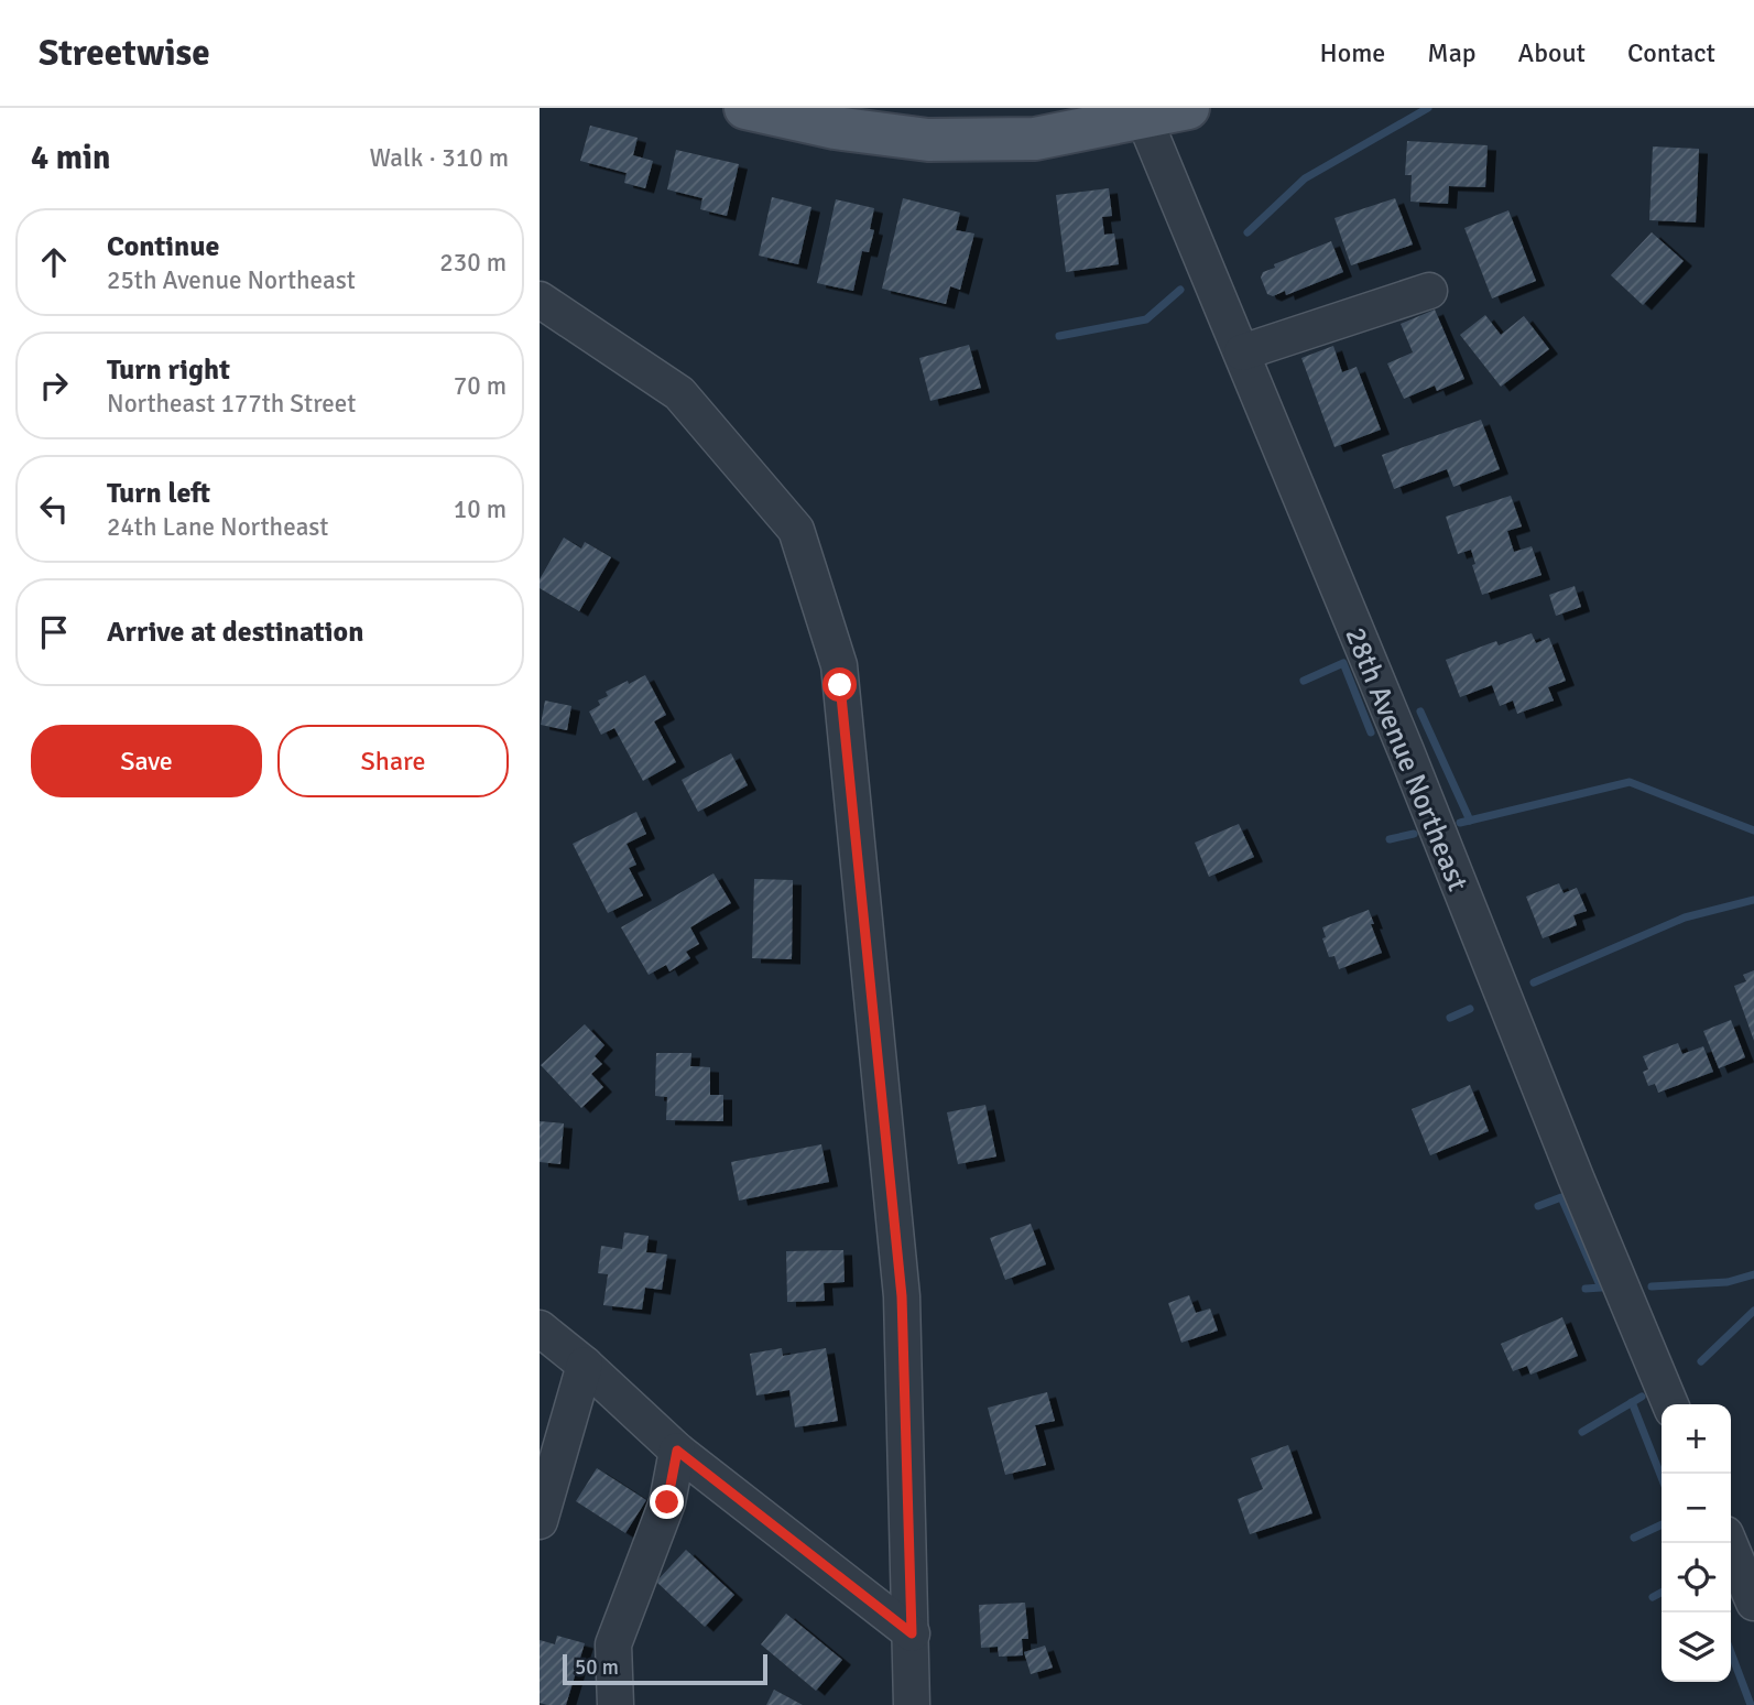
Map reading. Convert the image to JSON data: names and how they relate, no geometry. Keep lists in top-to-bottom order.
{
  "streets": {
    "street": ["28th Avenue Northeast"]
  },
  "scale_bar": "50 m",
  "page": {
    "header": "Streetwise",
    "nav": [
      "Home",
      "Map",
      "About",
      "Contact"
    ],
    "heading": ["4 min", "Walk · 310 m"],
    "list": [
      ["Continue", "25th Avenue Northeast", "230 m"],
      ["Turn right", "Northeast 177th Street", "70 m"],
      ["Turn left", "24th Lane Northeast", "10 m"],
      "Arrive at destination"
    ],
    "buttons": ["Save", "Share"],
    "map_buttons": ["+", "−"],
    "scale": "50 m"
  }
}
